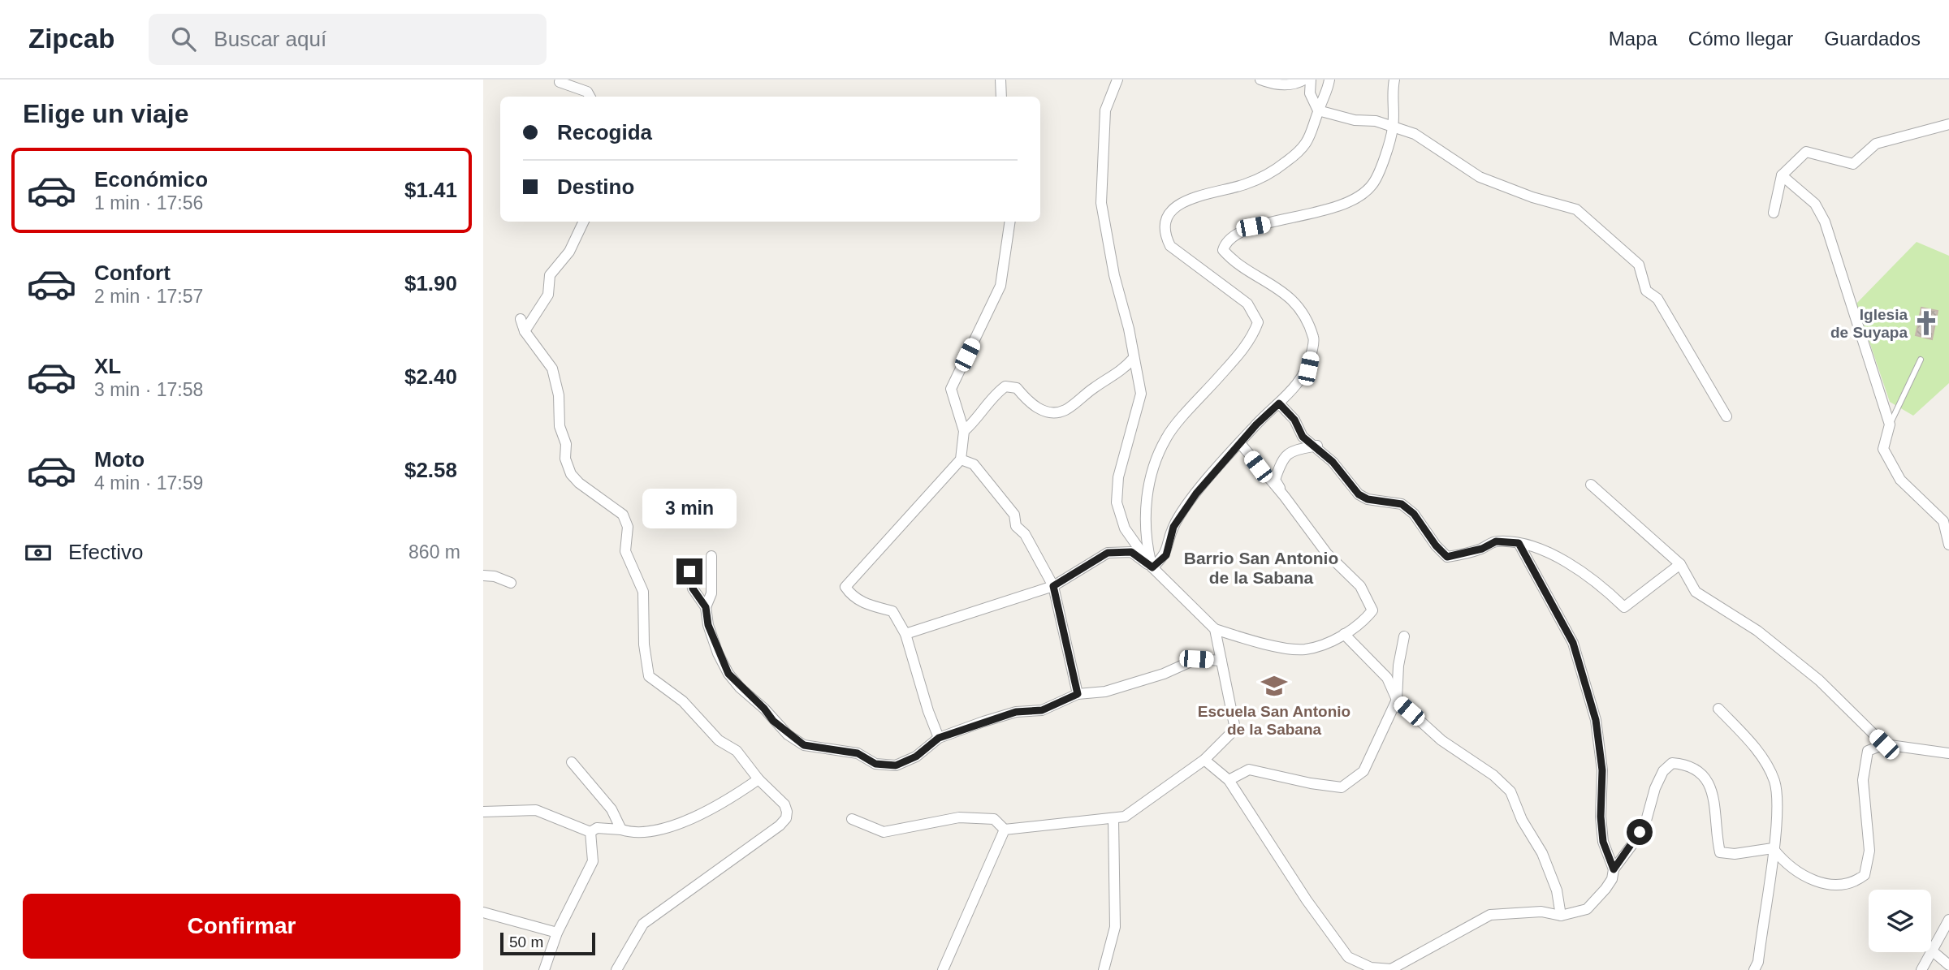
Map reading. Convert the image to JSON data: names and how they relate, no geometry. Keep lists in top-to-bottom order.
{
  "districts": ["Barrio San Antonio de la Sabana"],
  "places": {
    "church": ["Iglesia de Suyapa"],
    "school or university": ["Escuela San Antonio de la Sabana"]
  },
  "scale_bar": "50 m",
  "page": {
    "header": "Zipcab",
    "search": "Buscar aquí",
    "nav": ["Mapa", "Cómo llegar", "Guardados"],
    "heading": "Elige un viaje",
    "banner": ["Recogida", "Destino"],
    "list": [
      {
        "name": "Económico",
        "note": "1 min · 17:56",
        "value": "$1.41"
      },
      {
        "name": "Confort",
        "note": "2 min · 17:57",
        "value": "$1.90"
      },
      {
        "name": "XL",
        "note": "3 min · 17:58",
        "value": "$2.40"
      },
      {
        "name": "Moto",
        "note": "4 min · 17:59",
        "value": "$2.58"
      }
    ],
    "bubble": "3 min",
    "pay": ["Efectivo", "860 m"],
    "buttons": "Confirmar",
    "scale": "50 m"
  }
}
